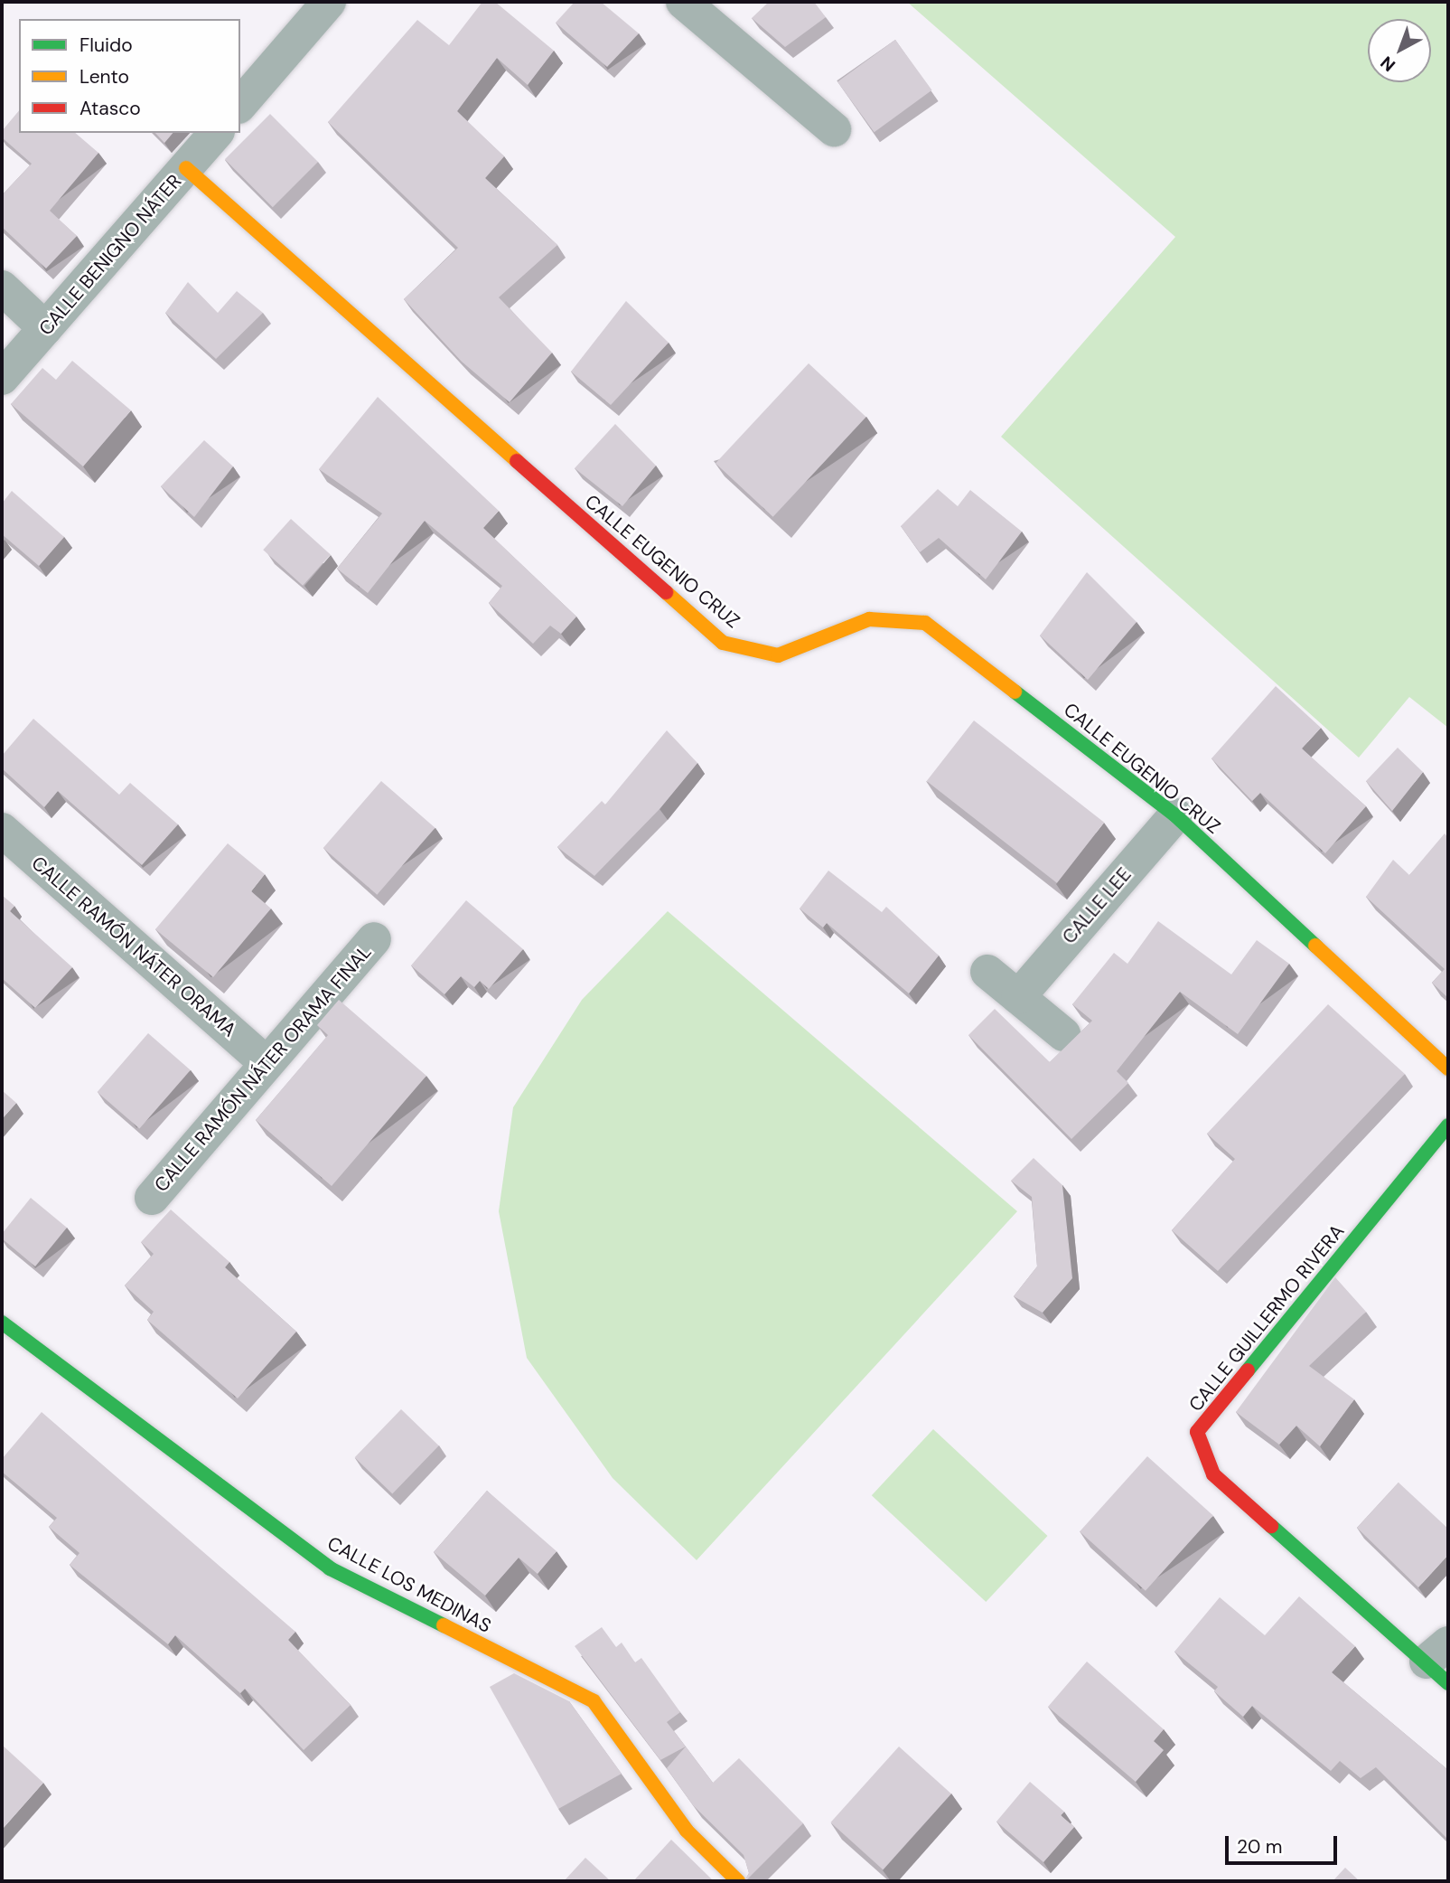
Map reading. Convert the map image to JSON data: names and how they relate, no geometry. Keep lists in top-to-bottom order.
{
  "streets": {
    "street": [
      "CALLE BENIGNO NÁTER",
      "CALLE EUGENIO CRUZ",
      "CALLE LEE",
      "CALLE RAMÓN NÁTER ORAMA",
      "CALLE RAMÓN NÁTER ORAMA FINAL",
      "CALLE GUILLERMO RIVERA",
      "CALLE LOS MEDINAS"
    ]
  },
  "crossings": [
    ["CALLE BENIGNO NÁTER", "CALLE EUGENIO CRUZ"],
    ["CALLE EUGENIO CRUZ", "CALLE LEE"],
    ["CALLE RAMÓN NÁTER ORAMA", "CALLE RAMÓN NÁTER ORAMA FINAL"]
  ],
  "legend": ["Fluido", "Lento", "Atasco"],
  "scale_bar": "20 m",
  "north": "bottom left"
}
